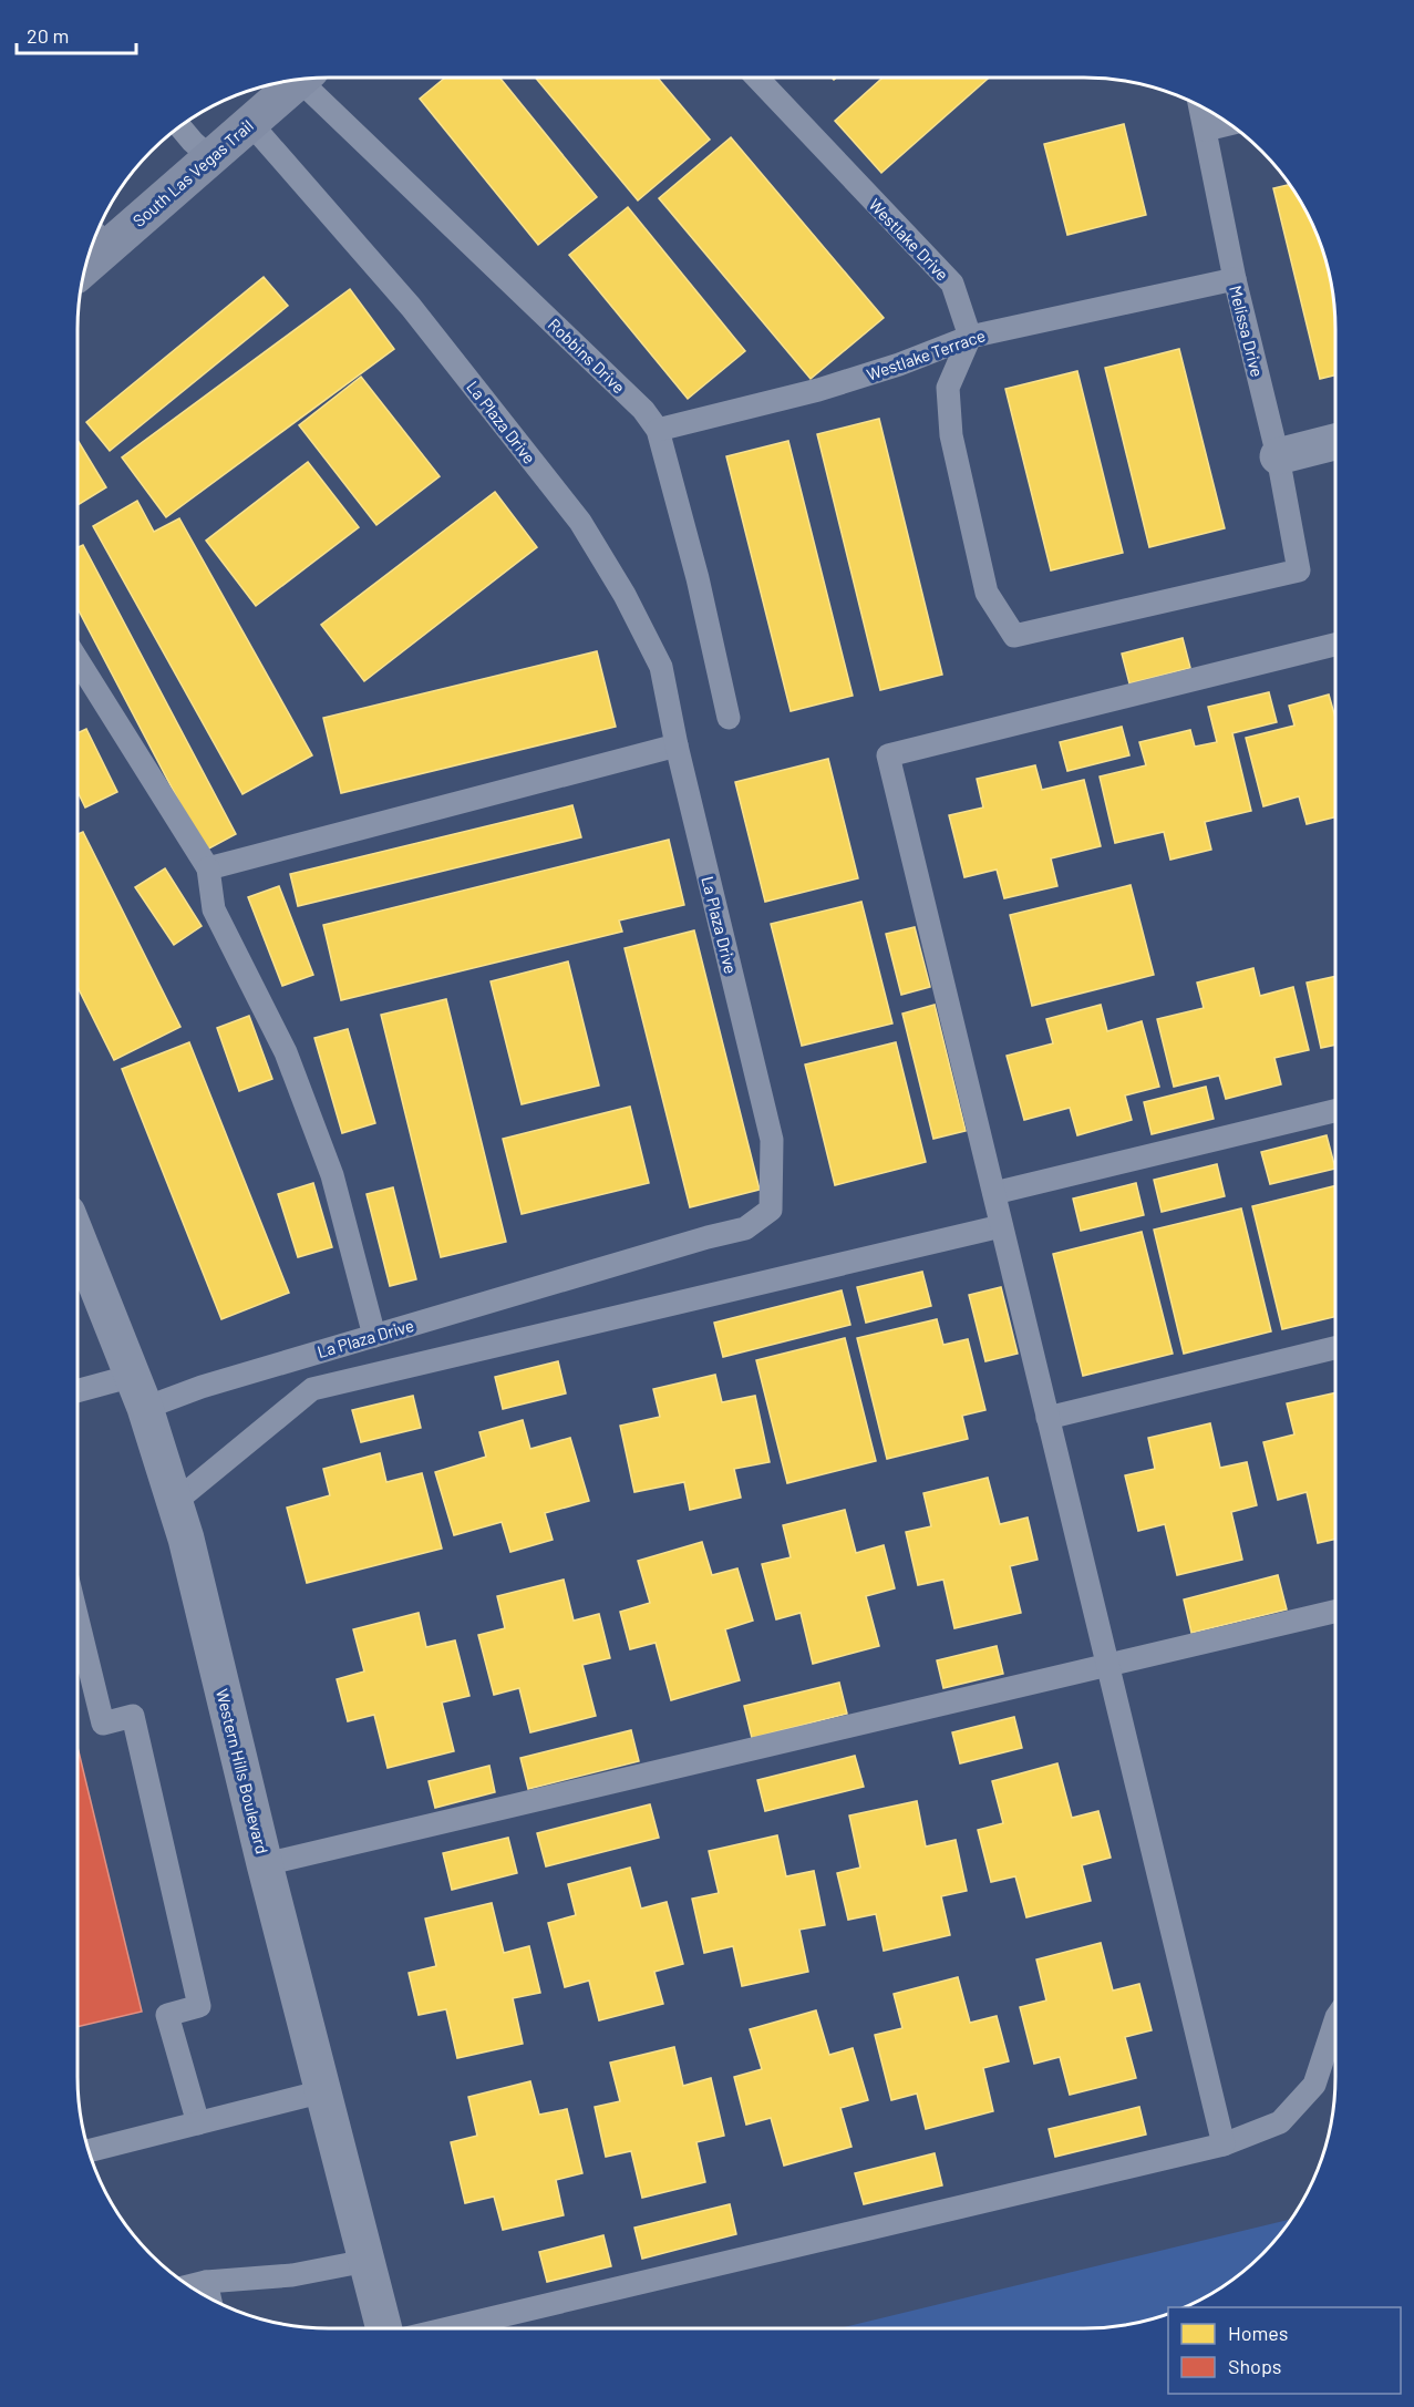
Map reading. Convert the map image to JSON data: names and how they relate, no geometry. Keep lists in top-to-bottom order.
{
  "streets": {
    "main road": ["South Las Vegas Trail"],
    "street": ["Western Hills Boulevard"],
    "lane": [
      "Westlake Drive",
      "Melissa Drive",
      "Westlake Terrace",
      "Robbins Drive",
      "La Plaza Drive"
    ]
  },
  "crossings": [
    ["South Las Vegas Trail", "La Plaza Drive"],
    ["Westlake Drive", "Melissa Drive"],
    ["Westlake Drive", "Westlake Terrace"],
    ["Melissa Drive", "Westlake Terrace"],
    ["Westlake Terrace", "Robbins Drive"],
    ["La Plaza Drive", "Western Hills Boulevard"]
  ],
  "legend": ["Homes", "Shops"],
  "scale_bar": "20 m"
}
